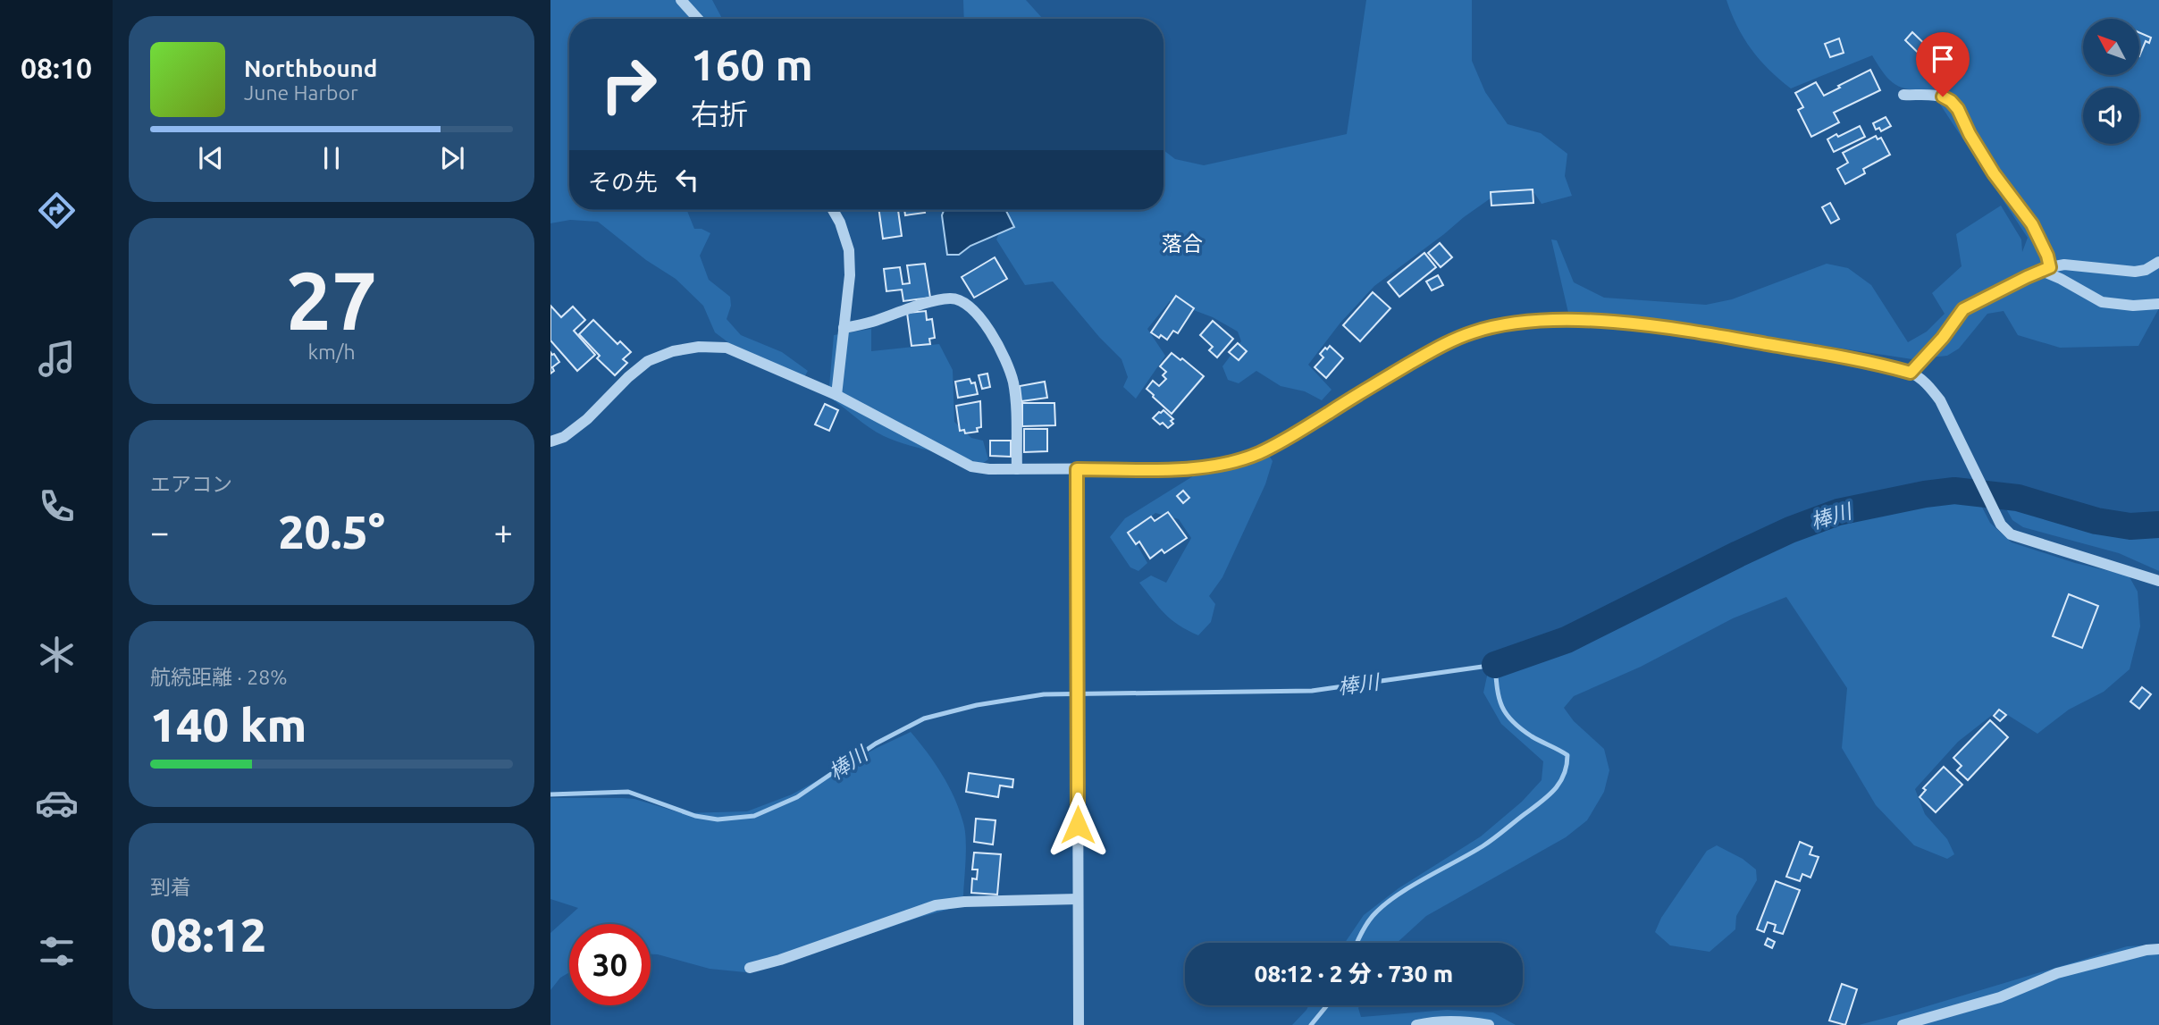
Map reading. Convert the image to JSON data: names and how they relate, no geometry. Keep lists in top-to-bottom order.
{
  "districts": ["落合"],
  "water": ["棒川"],
  "north": "top left",
  "page": {
    "tabs": "08:10",
    "turn": ["160 m", "右折"],
    "song": ["Northbound", "June Harbor"],
    "then": "その先",
    "tile": [
      ["27", "km/h"],
      "エアコン",
      ["航続距離 · 28%", "140 km"],
      ["到着", "08:12"]
    ],
    "heat": ["−", "20.5°", "+"],
    "limit": "30",
    "trip": "08:12 · 2 分 · 730 m"
  }
}
